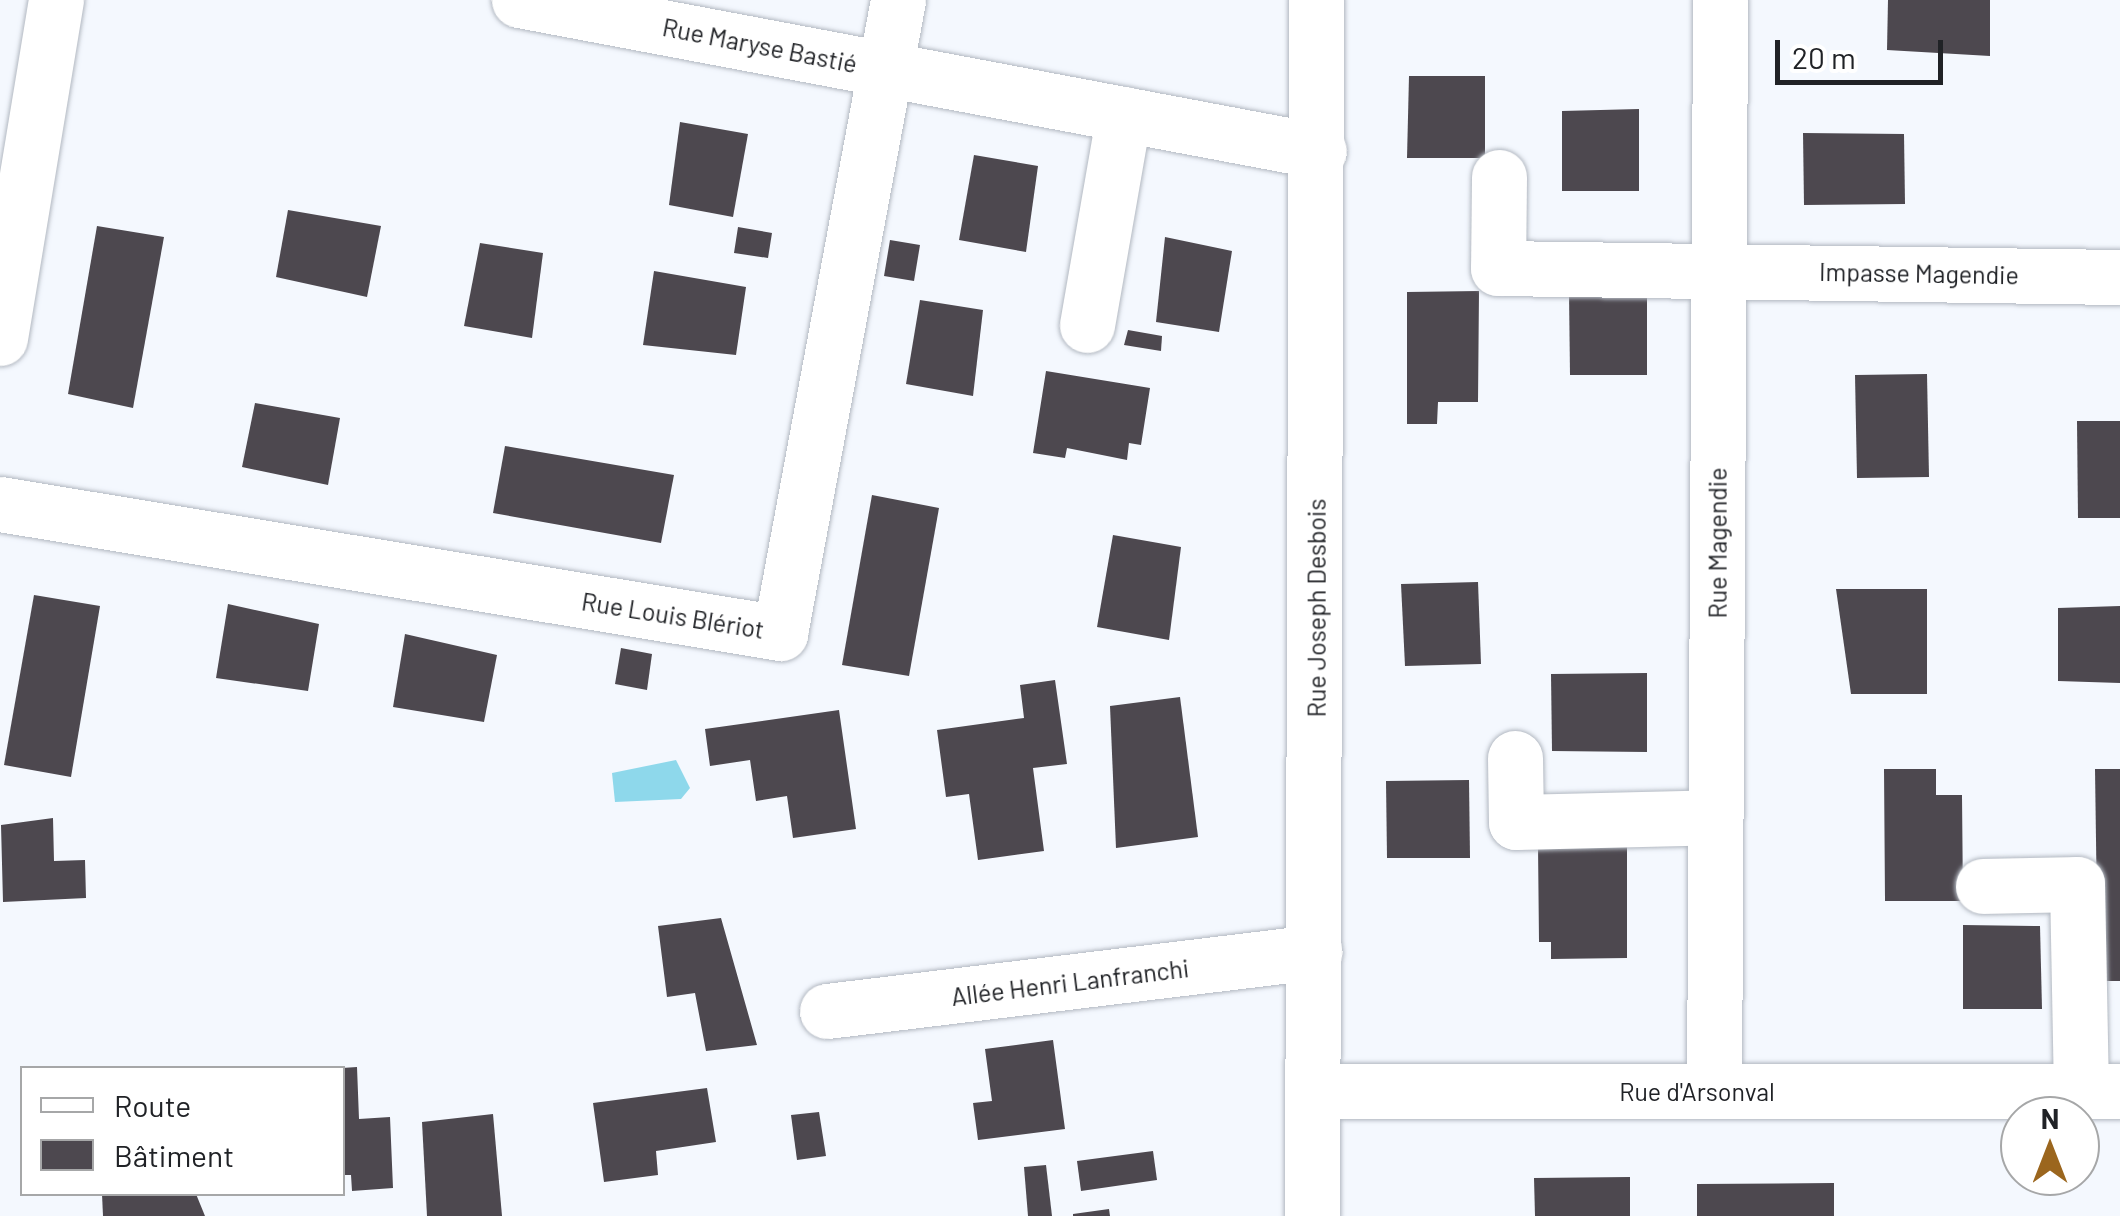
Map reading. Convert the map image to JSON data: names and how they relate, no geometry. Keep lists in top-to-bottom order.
{
  "streets": {
    "street": [
      "Rue Maryse Bastié",
      "Impasse Magendie",
      "Rue Magendie",
      "Rue Joseph Desbois",
      "Rue Louis Blériot",
      "Allée Henri Lanfranchi",
      "Rue d'Arsonval"
    ]
  },
  "crossings": [
    ["Rue Maryse Bastié", "Rue Joseph Desbois"],
    ["Rue Maryse Bastié", "Rue Louis Blériot"],
    ["Impasse Magendie", "Rue Magendie"],
    ["Rue Magendie", "Rue d'Arsonval"],
    ["Rue Joseph Desbois", "Allée Henri Lanfranchi"],
    ["Rue Joseph Desbois", "Rue d'Arsonval"]
  ],
  "legend": ["Route", "Bâtiment"],
  "scale_bar": "20 m",
  "north": "top"
}
